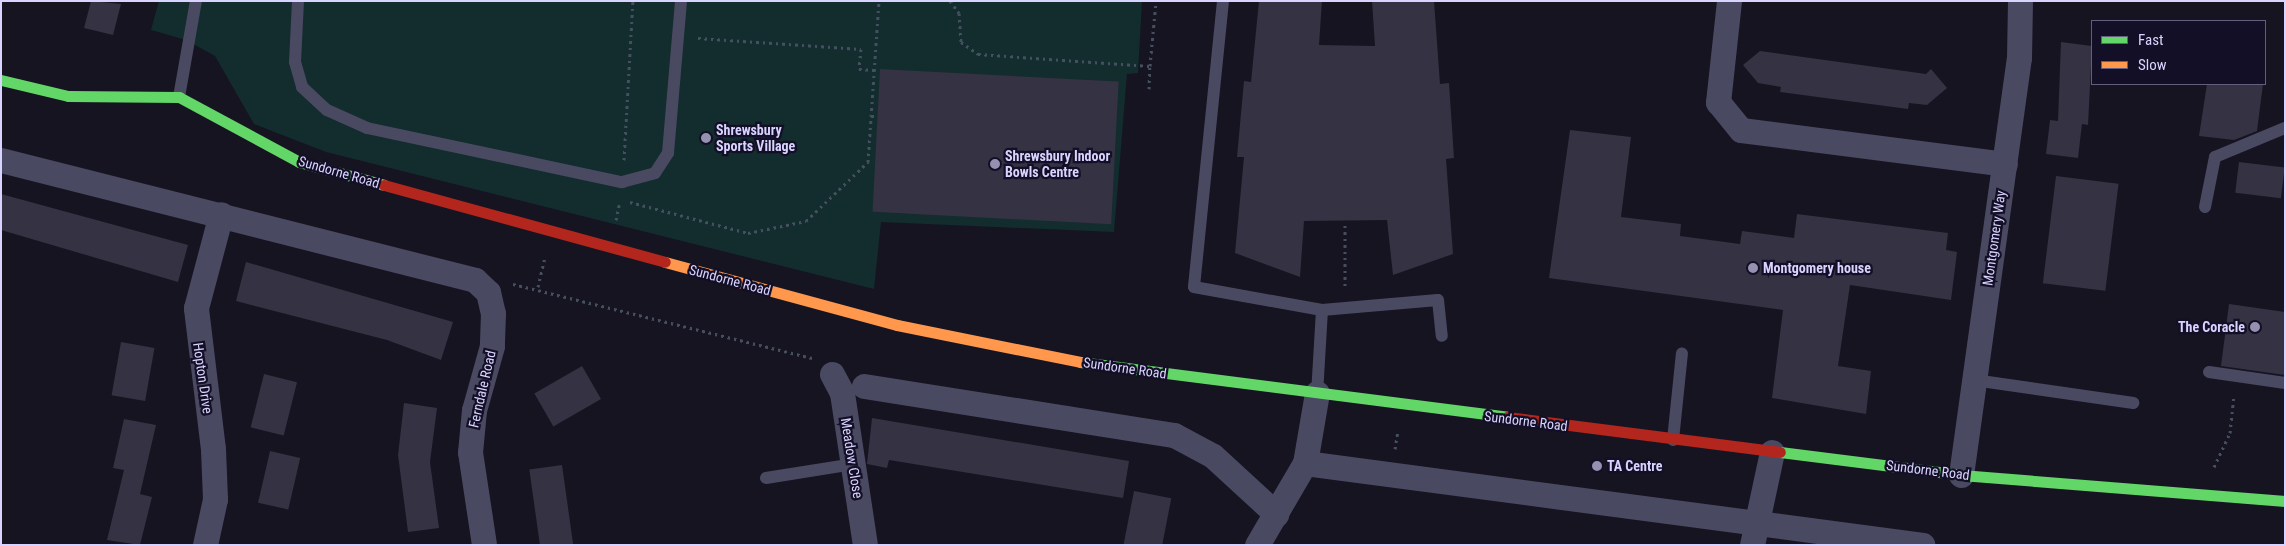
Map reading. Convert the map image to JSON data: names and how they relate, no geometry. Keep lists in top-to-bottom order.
{
  "streets": {
    "main road": ["Sundorne Road"],
    "street": [
      "Montgomery Way",
      "Hopton Drive",
      "Ferndale Road",
      "Meadow Close"
    ]
  },
  "crossings": [
    ["Sundorne Road", "Montgomery Way"]
  ],
  "places": [
    "Shrewsbury Sports Village",
    "Shrewsbury Indoor Bowls Centre",
    "Montgomery house",
    "The Coracle",
    "TA Centre"
  ],
  "legend": ["Fast", "Slow"]
}
